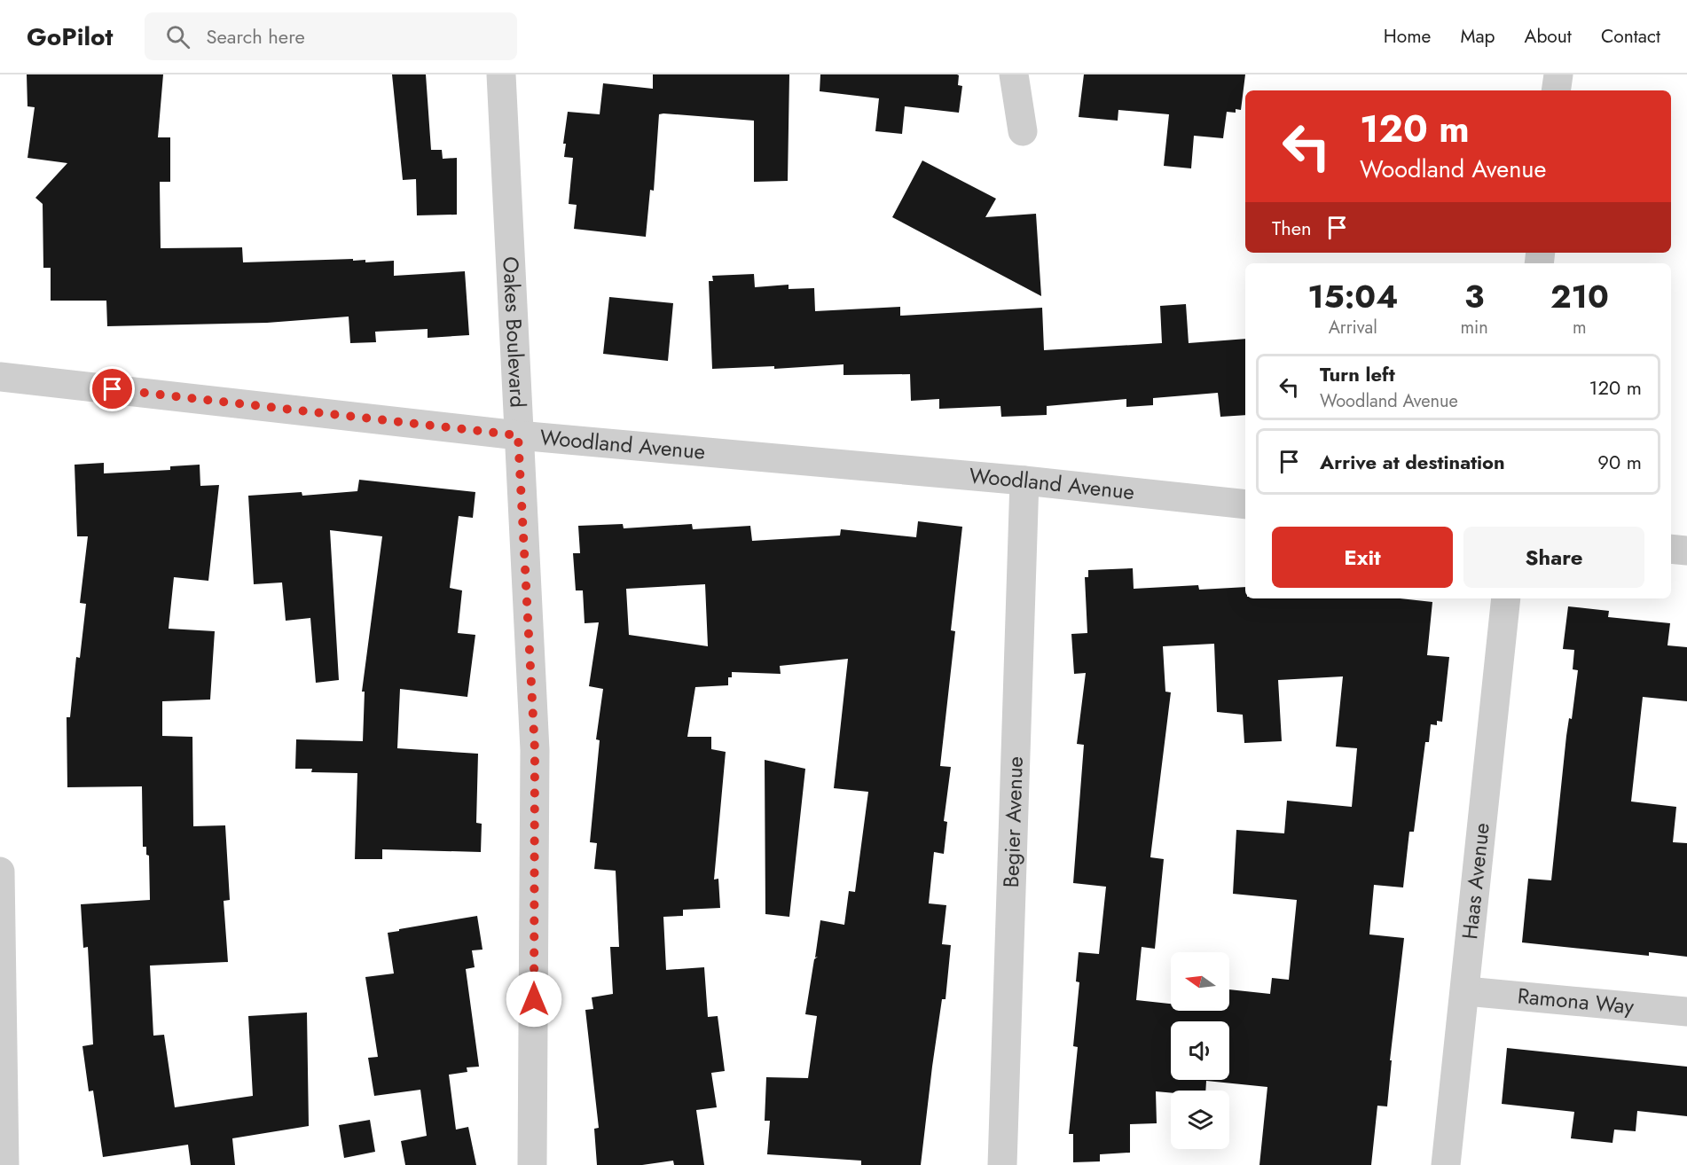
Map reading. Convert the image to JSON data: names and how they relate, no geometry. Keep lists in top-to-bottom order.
{
  "streets": {
    "street": [
      "Oakes Boulevard",
      "Woodland Avenue",
      "Begier Avenue",
      "Haas Avenue",
      "Ramona Way"
    ]
  },
  "crossings": [
    ["Oakes Boulevard", "Woodland Avenue"],
    ["Woodland Avenue", "Begier Avenue"],
    ["Haas Avenue", "Ramona Way"]
  ],
  "north": "left",
  "page": {
    "header": "GoPilot",
    "search": "Search here",
    "nav": [
      "Home",
      "Map",
      "About",
      "Contact"
    ],
    "turn": ["120 m", "Woodland Avenue"],
    "then": "Then",
    "eta": [
      "15:04",
      "Arrival",
      "3",
      "min",
      "210",
      "m"
    ],
    "list": [
      {
        "name": "Turn left",
        "note": "Woodland Avenue",
        "value": "120 m"
      },
      {
        "name": "Arrive at destination",
        "value": "90 m"
      }
    ],
    "buttons": ["Exit", "Share"]
  }
}
